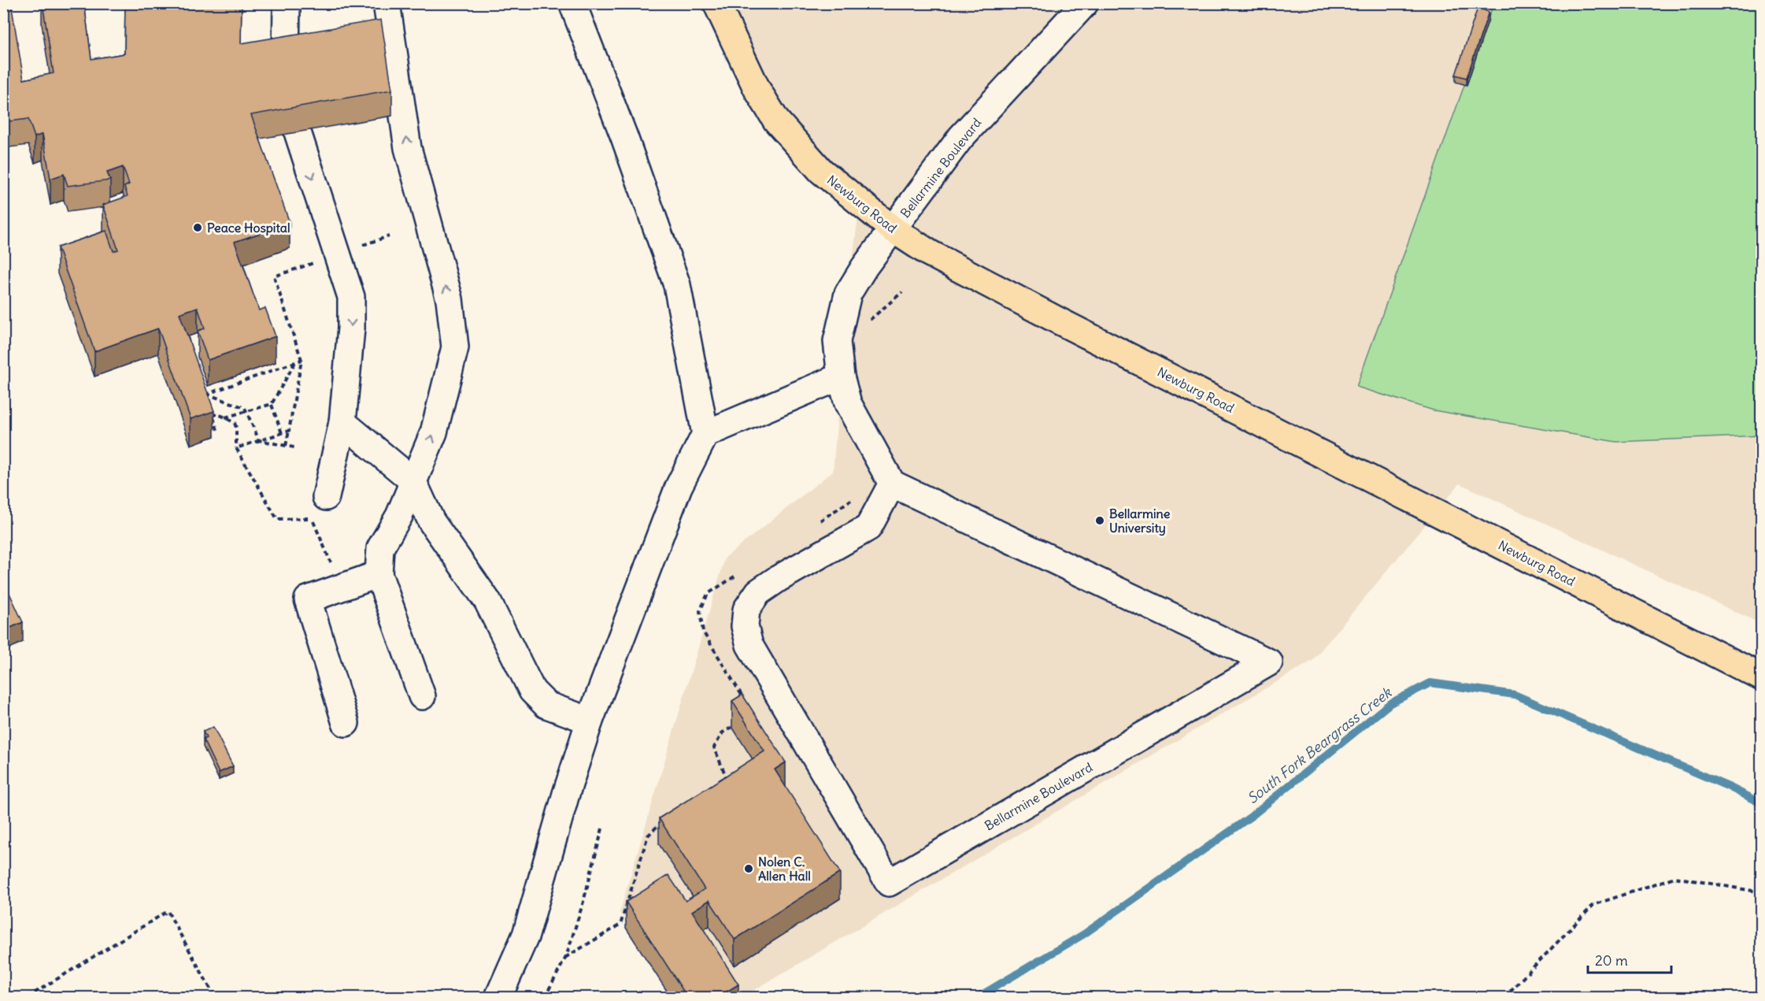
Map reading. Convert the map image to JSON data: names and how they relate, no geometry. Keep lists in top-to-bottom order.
{
  "streets": {
    "main road": ["Newburg Road"],
    "street": ["Bellarmine Boulevard"]
  },
  "crossings": [
    ["Bellarmine Boulevard", "Newburg Road"]
  ],
  "water": ["South Fork Beargrass Creek"],
  "places": ["Peace Hospital", "Bellarmine University", "Nolen C. Allen Hall"],
  "scale_bar": "20 m"
}
